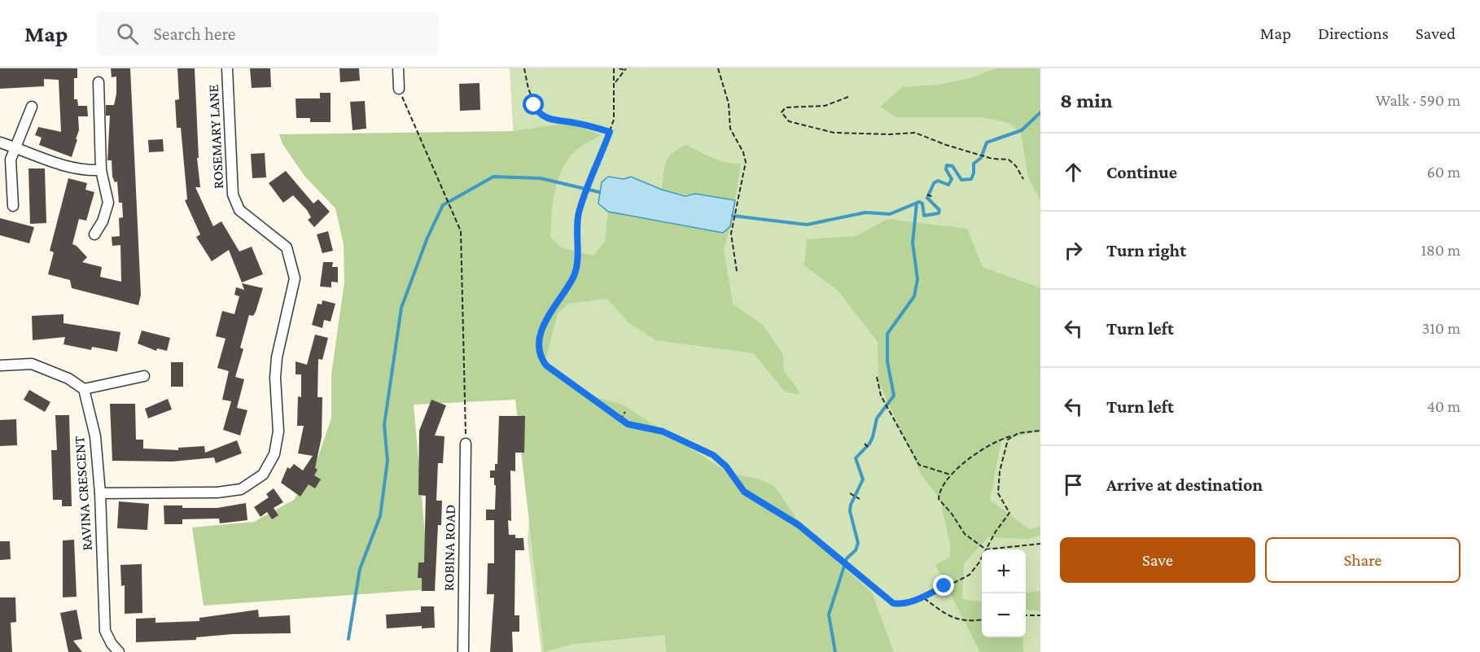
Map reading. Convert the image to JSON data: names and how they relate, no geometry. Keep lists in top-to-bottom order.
{
  "streets": {
    "street": ["ROSEMARY LANE", "RAVINA CRESCENT", "ROBINA ROAD"]
  },
  "crossings": [
    ["ROSEMARY LANE", "RAVINA CRESCENT"]
  ],
  "page": {
    "header": "Map",
    "search": "Search here",
    "nav": ["Map", "Directions", "Saved"],
    "heading": ["8 min", "Walk · 590 m"],
    "list": [
      ["Continue", "60 m"],
      ["Turn right", "180 m"],
      ["Turn left", "310 m"],
      ["Turn left", "40 m"],
      "Arrive at destination"
    ],
    "buttons": ["Save", "Share"],
    "map_buttons": ["+", "−"]
  }
}
